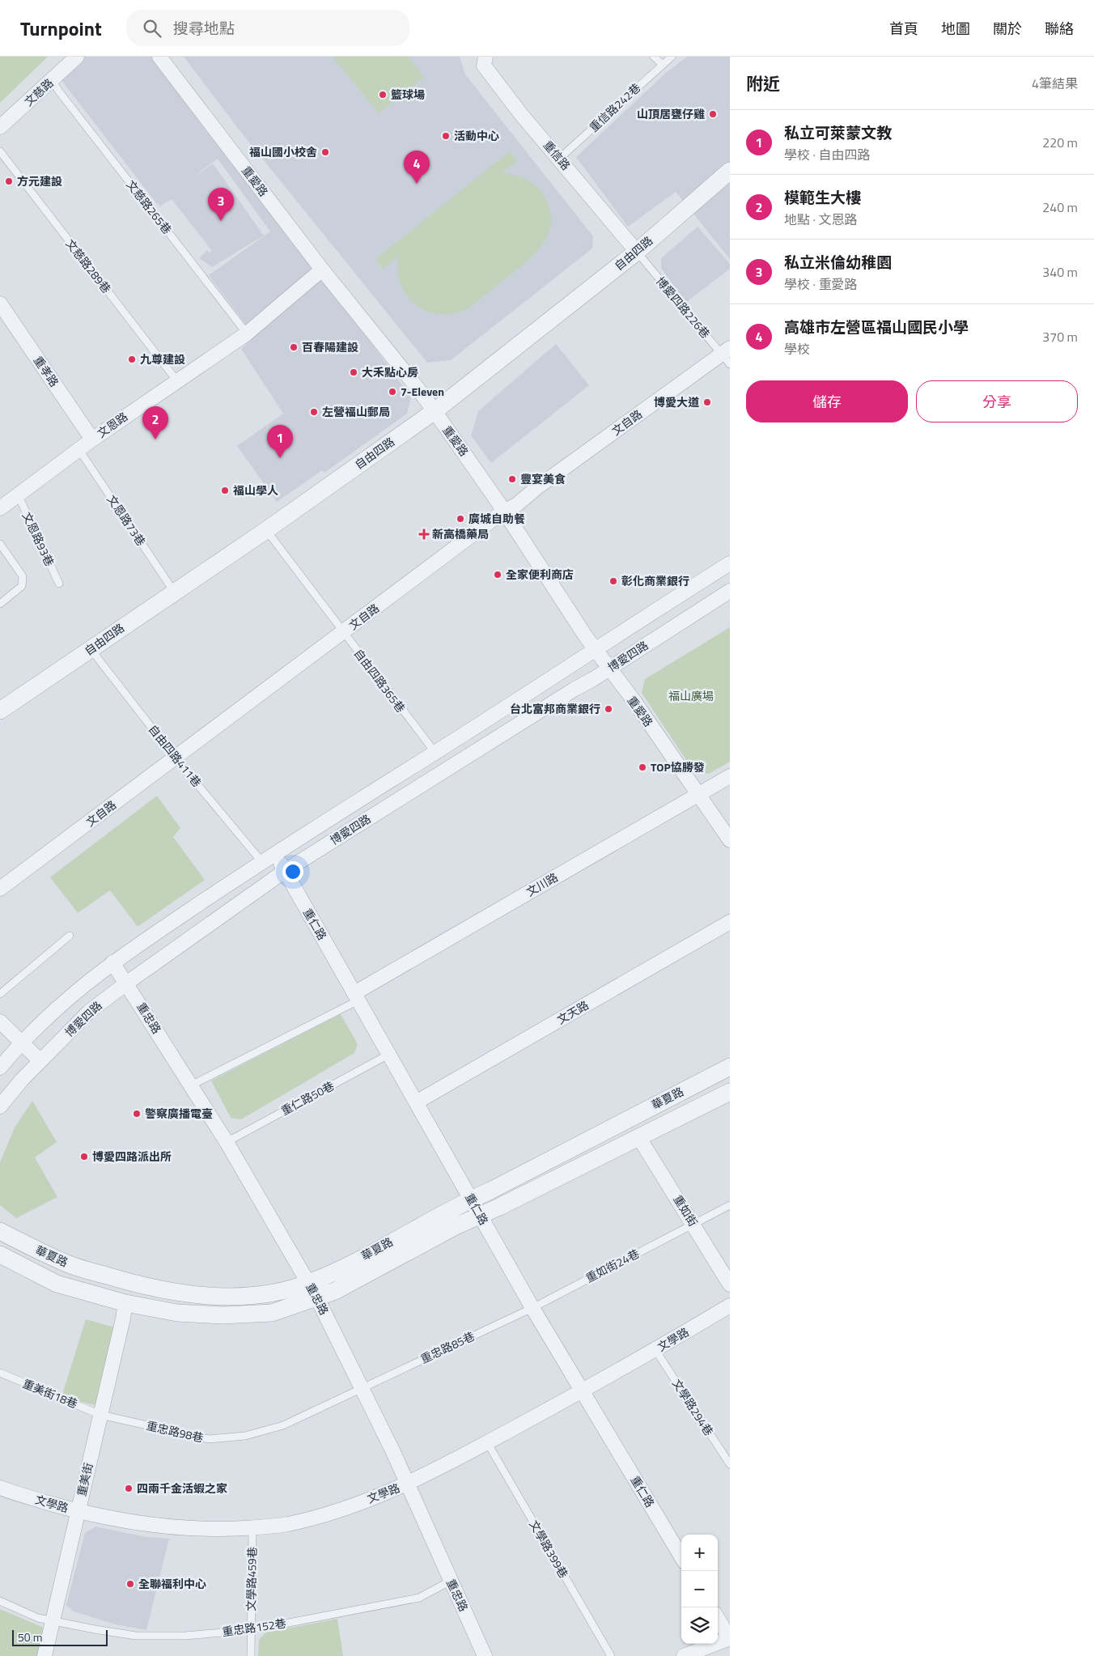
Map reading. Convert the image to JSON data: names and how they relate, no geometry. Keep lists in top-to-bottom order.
{
  "streets": {
    "street": [
      "文慈路",
      "重信路",
      "重愛路",
      "自由四路",
      "重孝路",
      "文自路",
      "文恩路",
      "博愛四路",
      "文川路",
      "重仁路",
      "文天路",
      "重忠路",
      "華夏路",
      "重如街",
      "文學路",
      "重美街"
    ],
    "lane": [
      "重信路242巷",
      "文慈路265巷",
      "文慈路289巷",
      "博愛四路226巷",
      "文恩路73巷",
      "文恩路93巷",
      "自由四路365巷",
      "自由四路411巷",
      "重仁路50巷",
      "重如街24巷",
      "重忠路85巷",
      "重美街18巷",
      "文學路294巷",
      "重忠路98巷",
      "文學路399巷",
      "文學路459巷",
      "重忠路152巷"
    ]
  },
  "crossings": [
    ["文慈路", "文慈路265巷"],
    ["重信路242巷", "重信路"],
    ["重信路", "自由四路"],
    ["重信路", "博愛四路226巷"],
    ["重愛路", "自由四路"],
    ["重愛路", "文自路"],
    ["重愛路", "文恩路"],
    ["重愛路", "博愛四路"],
    ["重愛路", "文川路"],
    ["文慈路265巷", "文恩路"],
    ["自由四路", "博愛四路226巷"],
    ["自由四路", "文恩路73巷"],
    ["自由四路", "自由四路365巷"],
    ["自由四路", "自由四路411巷"],
    ["文慈路289巷", "文恩路"],
    ["博愛四路226巷", "文自路"],
    ["重孝路", "文恩路"],
    ["文自路", "自由四路365巷"],
    ["文自路", "自由四路411巷"],
    ["文恩路", "文恩路73巷"],
    ["文恩路", "文恩路93巷"],
    ["博愛四路", "自由四路365巷"],
    ["博愛四路", "自由四路411巷"],
    ["博愛四路", "重仁路"],
    ["博愛四路", "重忠路"],
    ["文川路", "重仁路"],
    ["重仁路", "文天路"],
    ["重仁路", "重仁路50巷"],
    ["重仁路", "華夏路"],
    ["重仁路", "重如街24巷"],
    ["重仁路", "文學路"],
    ["重仁路", "重忠路85巷"],
    ["重忠路", "重仁路50巷"],
    ["重忠路", "華夏路"],
    ["重忠路", "文學路"],
    ["重忠路", "重忠路85巷"],
    ["重忠路", "重忠路98巷"],
    ["重忠路", "重忠路152巷"],
    ["華夏路", "重如街"],
    ["華夏路", "重美街"],
    ["重如街", "重如街24巷"],
    ["重如街24巷", "重忠路85巷"],
    ["文學路", "文學路294巷"],
    ["文學路", "重美街"],
    ["文學路", "文學路399巷"],
    ["文學路", "文學路459巷"],
    ["重忠路85巷", "重忠路98巷"],
    ["重美街18巷", "重忠路98巷"],
    ["重美街18巷", "重美街"],
    ["重忠路98巷", "重美街"],
    ["重美街", "重忠路152巷"],
    ["文學路459巷", "重忠路152巷"]
  ],
  "parks": ["福山廣場"],
  "places": {
    "other": [
      "籃球場",
      "山頂居甕仔雞",
      "活動中心",
      "福山國小校舍",
      "方元建設",
      "百春陽建設",
      "九尊建設",
      "大禾點心房",
      "7-Eleven",
      "博愛大道",
      "左營福山郵局",
      "豐宴美食",
      "福山學人",
      "廣城自助餐",
      "全家便利商店",
      "彰化商業銀行",
      "台北富邦商業銀行",
      "TOP協勝發",
      "警察廣播電臺",
      "博愛四路派出所",
      "四兩千金活蝦之家",
      "全聯福利中心"
    ],
    "health": ["新高橋藥局"]
  },
  "scale_bar": "50 m",
  "page": {
    "header": "Turnpoint",
    "search": "搜尋地點",
    "nav": [
      "首頁",
      "地圖",
      "關於",
      "聯絡"
    ],
    "heading": ["附近", "4筆結果"],
    "list": [
      {
        "mark": "1",
        "name": "私立可萊蒙文教",
        "note": "學校 · 自由四路",
        "value": "220 m"
      },
      {
        "mark": "2",
        "name": "模範生大樓",
        "note": "地點 · 文恩路",
        "value": "240 m"
      },
      {
        "mark": "3",
        "name": "私立米倫幼稚園",
        "note": "學校 · 重愛路",
        "value": "340 m"
      },
      {
        "mark": "4",
        "name": "高雄市左營區福山國民小學",
        "note": "學校",
        "value": "370 m"
      }
    ],
    "pins": [
      "4",
      "3",
      "2",
      "1"
    ],
    "buttons": ["儲存", "分享"],
    "map_buttons": ["+", "−"],
    "scale": "50 m"
  }
}
